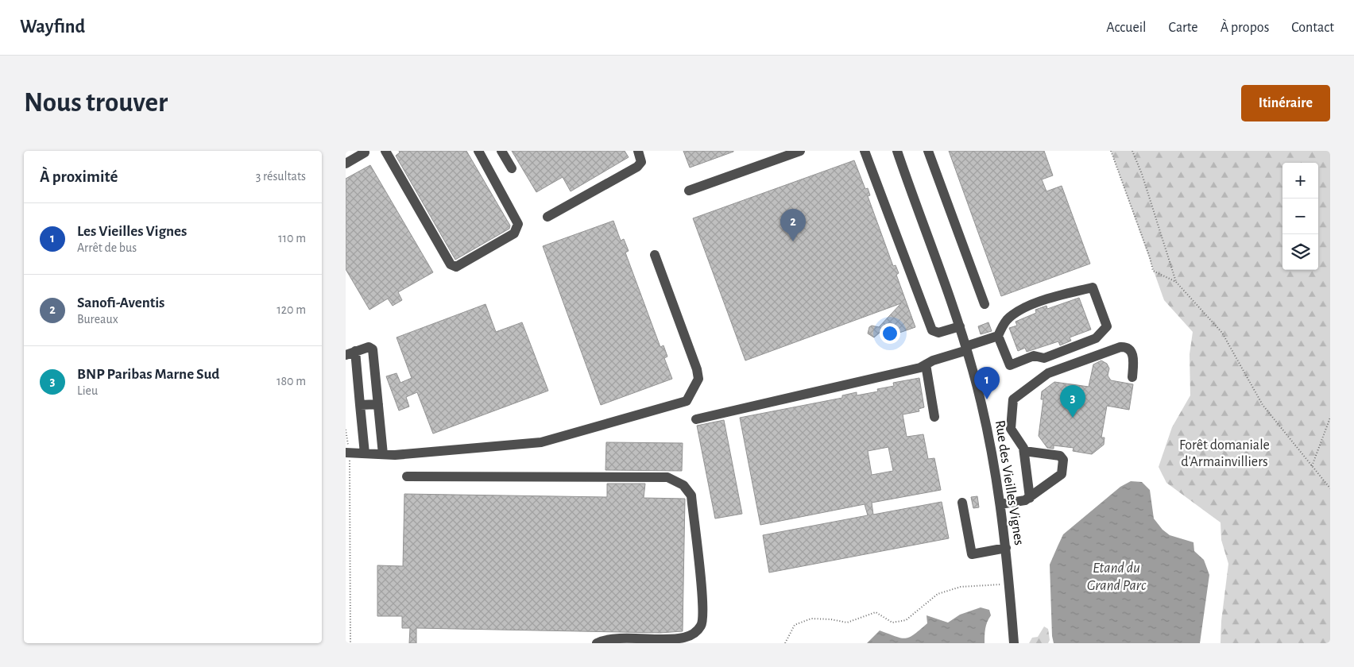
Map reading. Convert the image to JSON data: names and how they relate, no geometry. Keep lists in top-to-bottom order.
{
  "streets": {
    "street": ["Rue des Vieilles Vignes"]
  },
  "water": ["Etand du Grand Parc"],
  "parks": ["Forêt domaniale d'Armainvilliers"],
  "page": {
    "header": "Wayfind",
    "nav": [
      "Accueil",
      "Carte",
      "À propos",
      "Contact"
    ],
    "buttons": "Itinéraire",
    "title": "Nous trouver",
    "heading": ["À proximité", "3 résultats"],
    "map_buttons": ["+", "−"],
    "list": [
      {
        "mark": "1",
        "name": "Les Vieilles Vignes",
        "note": "Arrêt de bus",
        "value": "110 m"
      },
      {
        "mark": "2",
        "name": "Sanofi-Aventis",
        "note": "Bureaux",
        "value": "120 m"
      },
      {
        "mark": "3",
        "name": "BNP Paribas Marne Sud",
        "note": "Lieu",
        "value": "180 m"
      }
    ],
    "pins": ["2", "1", "3"]
  }
}
